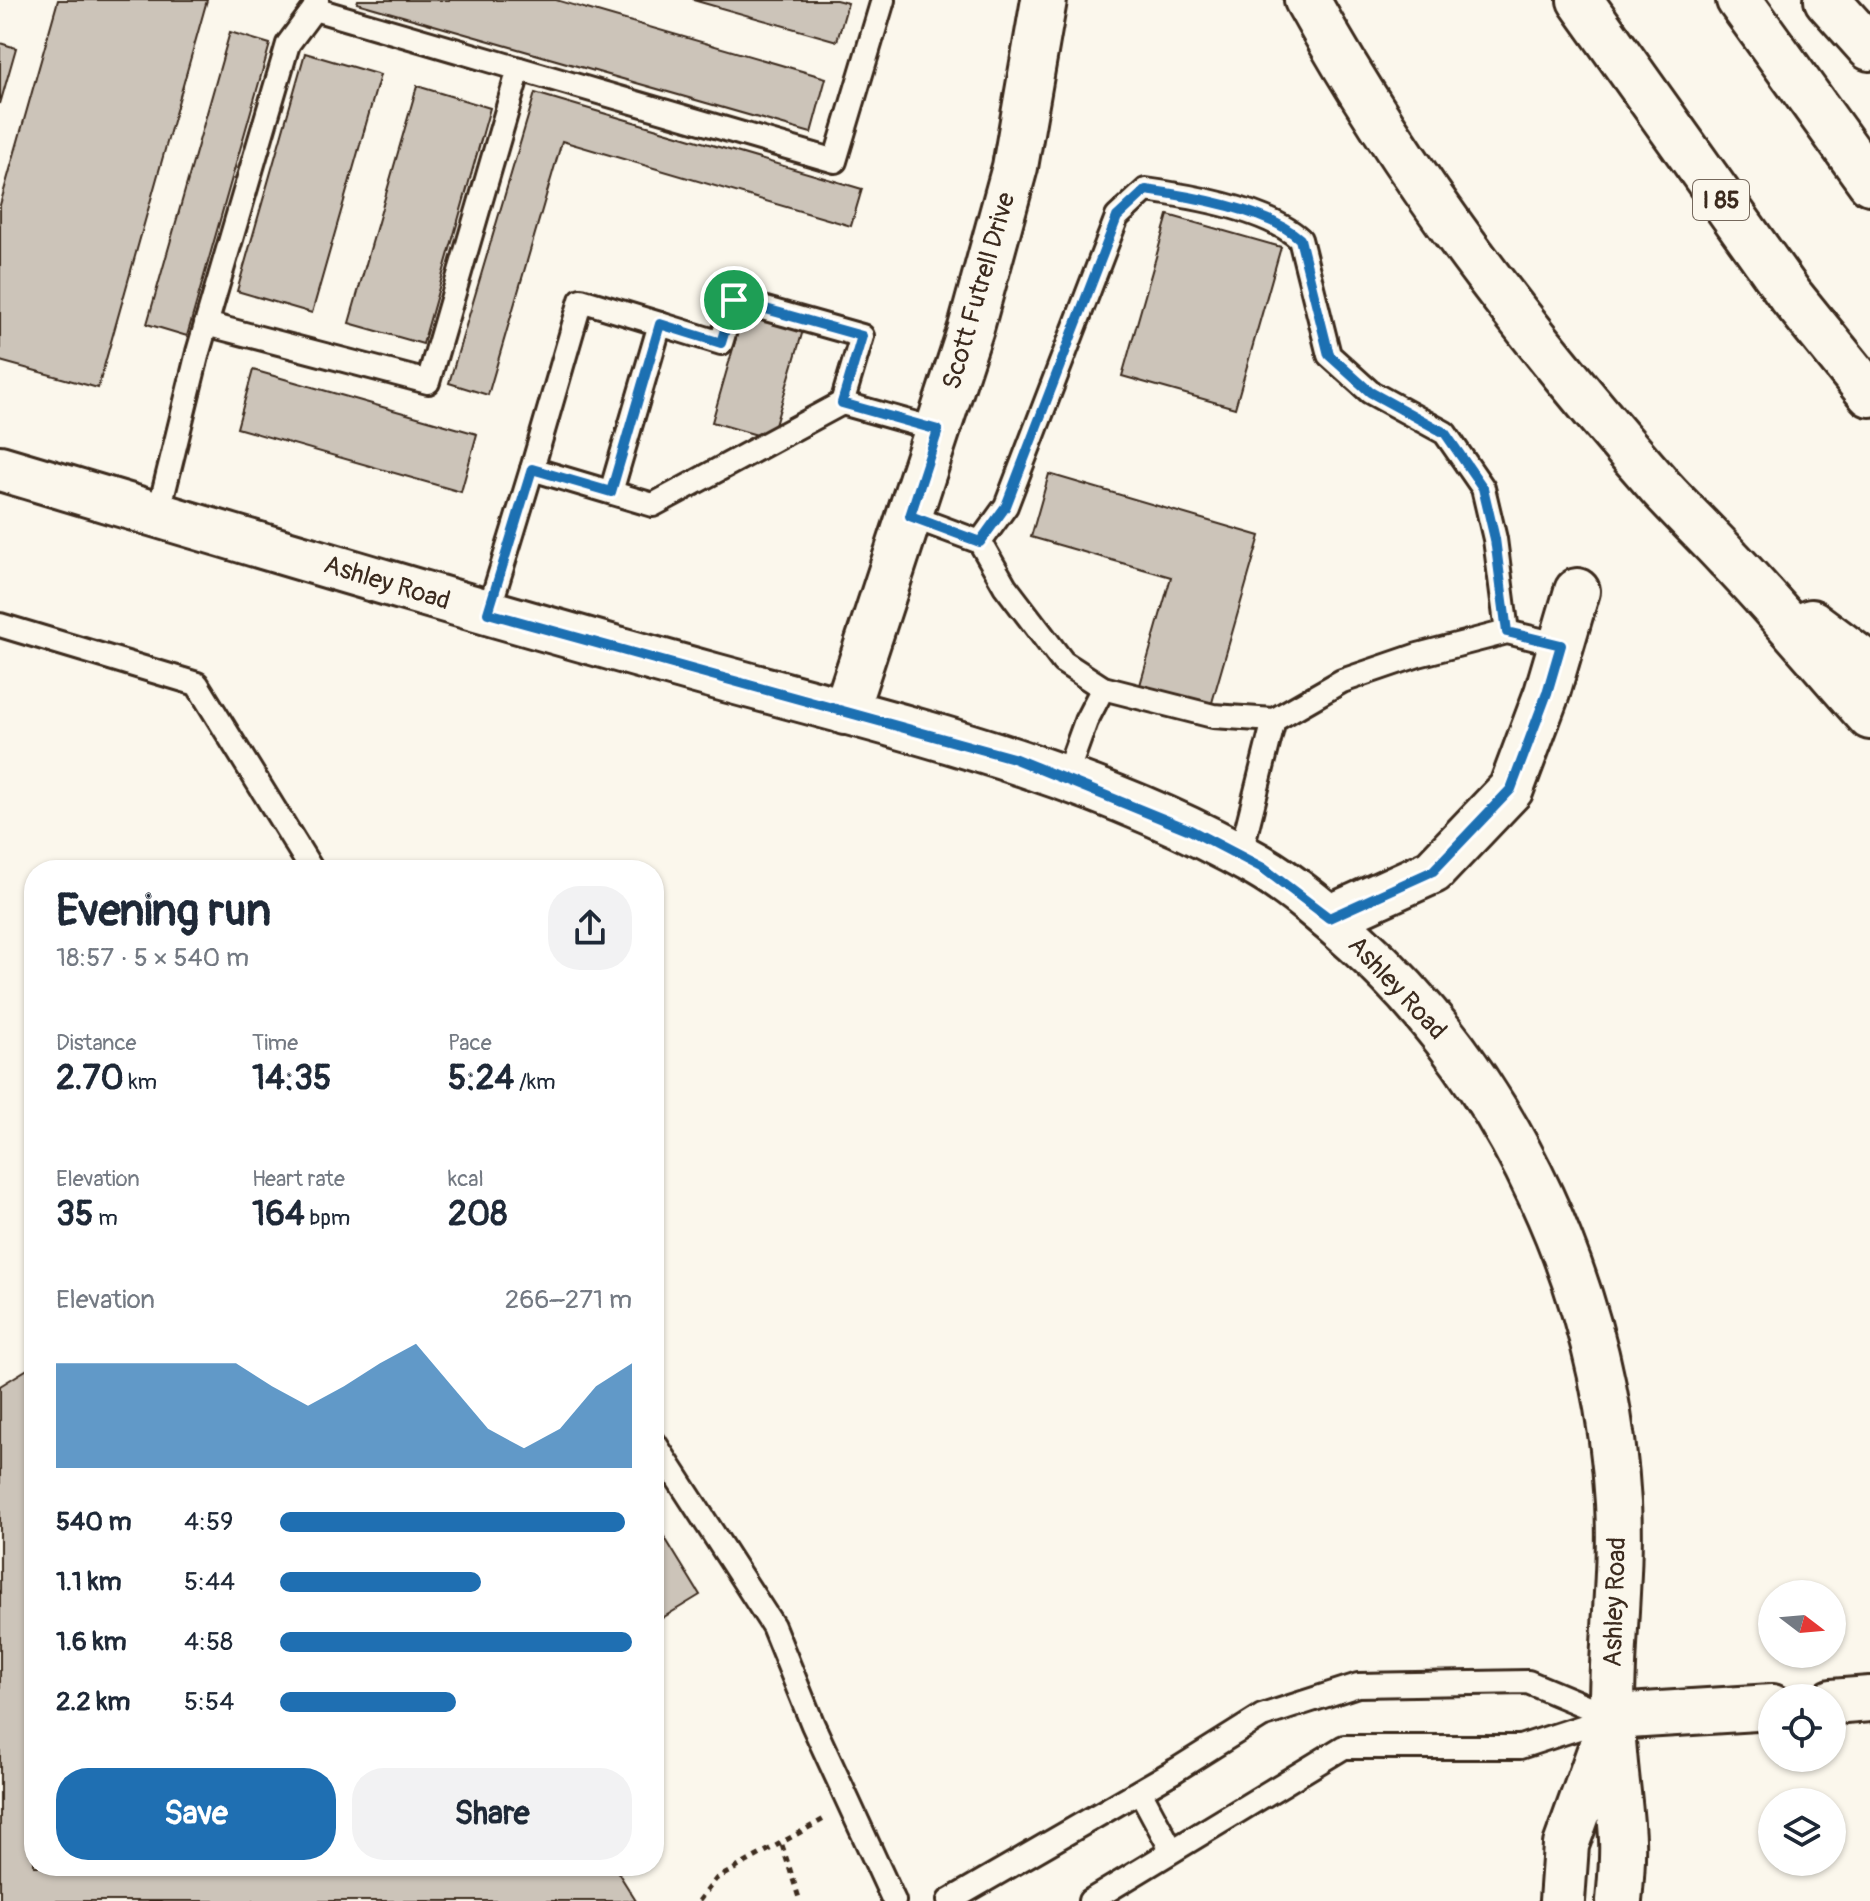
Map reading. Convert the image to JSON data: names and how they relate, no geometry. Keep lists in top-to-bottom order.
{
  "streets": {
    "main road": ["I 85", "Scott Futrell Drive", "Ashley Road"]
  },
  "crossings": [
    ["Scott Futrell Drive", "Ashley Road"]
  ],
  "north": "right",
  "page": {
    "heading": ["Evening run", "18:57 · 5 × 540 m"],
    "stats": [
      ["Distance", "2.70 km"],
      ["Time", "14:35"],
      ["Pace", "5:24 /km"],
      ["Elevation", "35 m"],
      ["Heart rate", "164 bpm"],
      ["kcal", "208"]
    ],
    "chart": ["Elevation", "266–271 m"],
    "list": [
      {
        "name": "540 m",
        "note": "4:59"
      },
      {
        "name": "1.1 km",
        "note": "5:44"
      },
      {
        "name": "1.6 km",
        "note": "4:58"
      },
      {
        "name": "2.2 km",
        "note": "5:54"
      }
    ],
    "buttons": ["Save", "Share"]
  }
}
